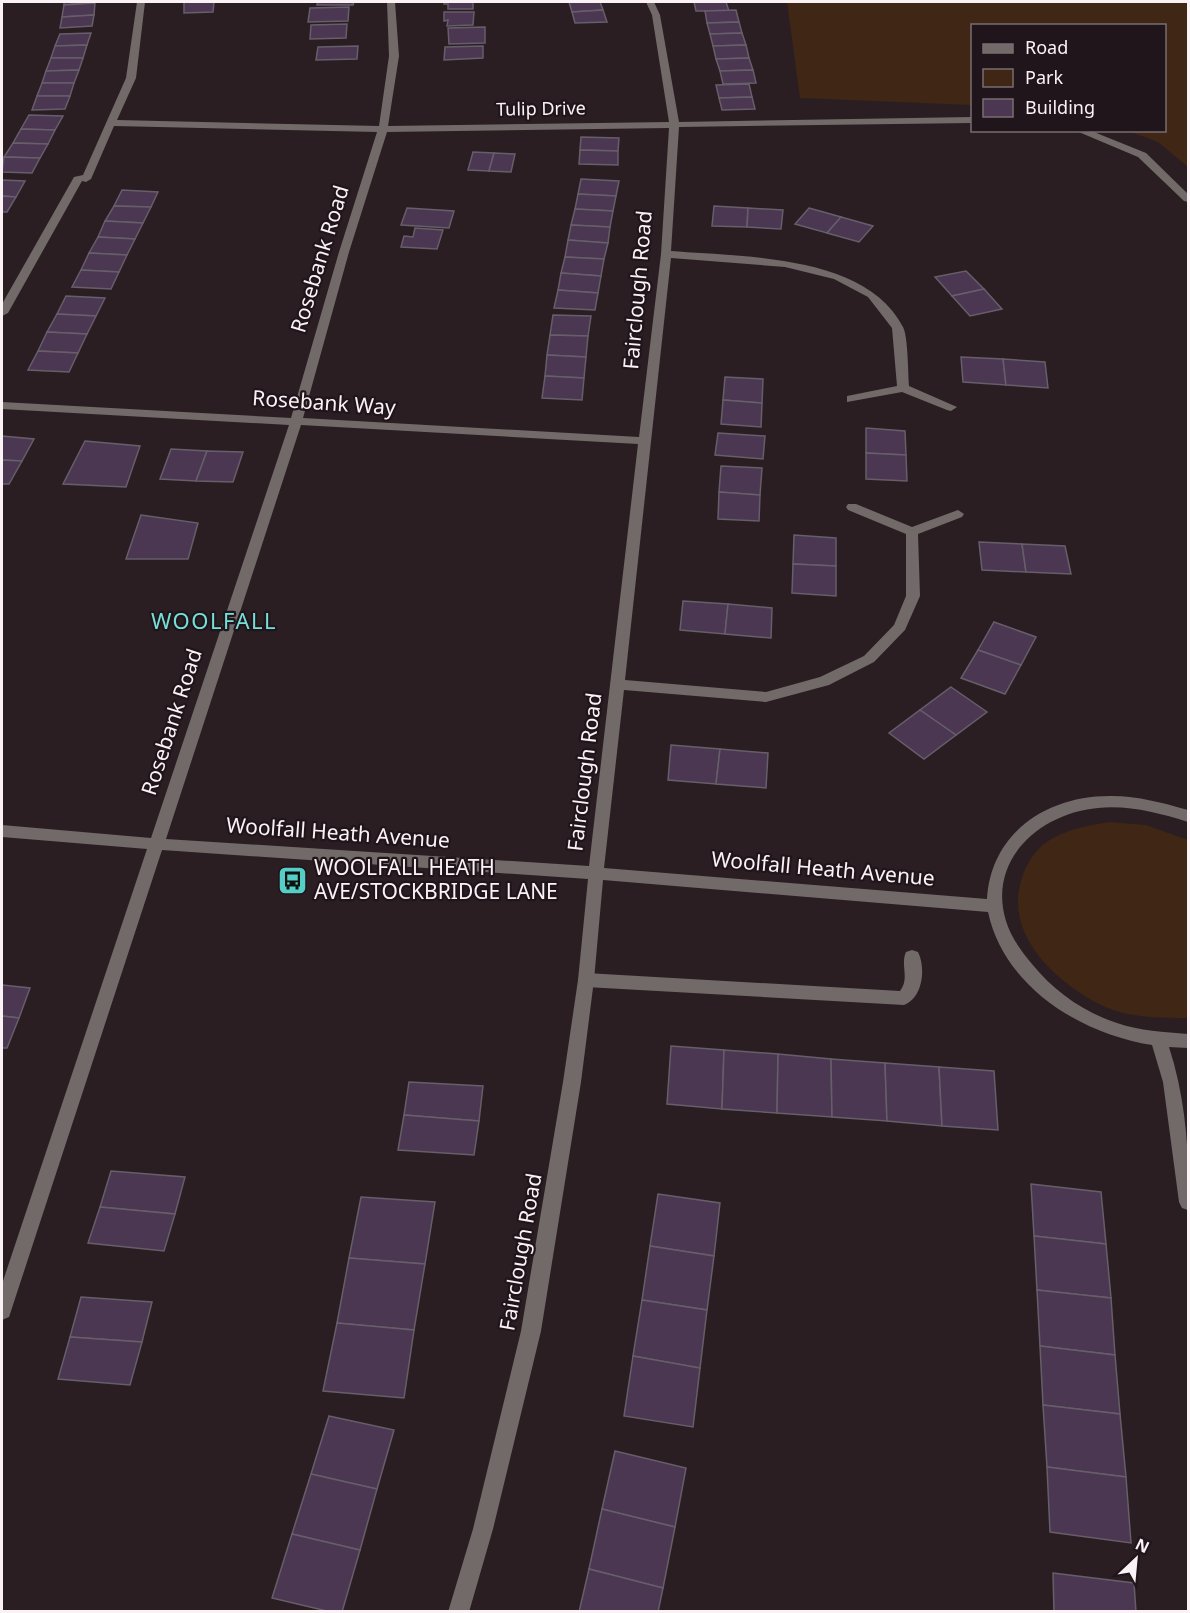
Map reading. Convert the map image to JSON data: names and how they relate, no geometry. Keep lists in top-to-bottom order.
{
  "streets": {
    "street": [
      "Tulip Drive",
      "Rosebank Road",
      "Fairclough Road",
      "Rosebank Way",
      "Woolfall Heath Avenue"
    ]
  },
  "crossings": [
    ["Tulip Drive", "Rosebank Road"],
    ["Tulip Drive", "Fairclough Road"],
    ["Rosebank Road", "Rosebank Way"],
    ["Rosebank Road", "Woolfall Heath Avenue"],
    ["Fairclough Road", "Rosebank Way"],
    ["Fairclough Road", "Woolfall Heath Avenue"]
  ],
  "districts": ["WOOLFALL"],
  "places": {
    "bus stop": ["WOOLFALL HEATH AVE/STOCKBRIDGE LANE"]
  },
  "legend": ["Road", "Park", "Building"],
  "north": "top right"
}
